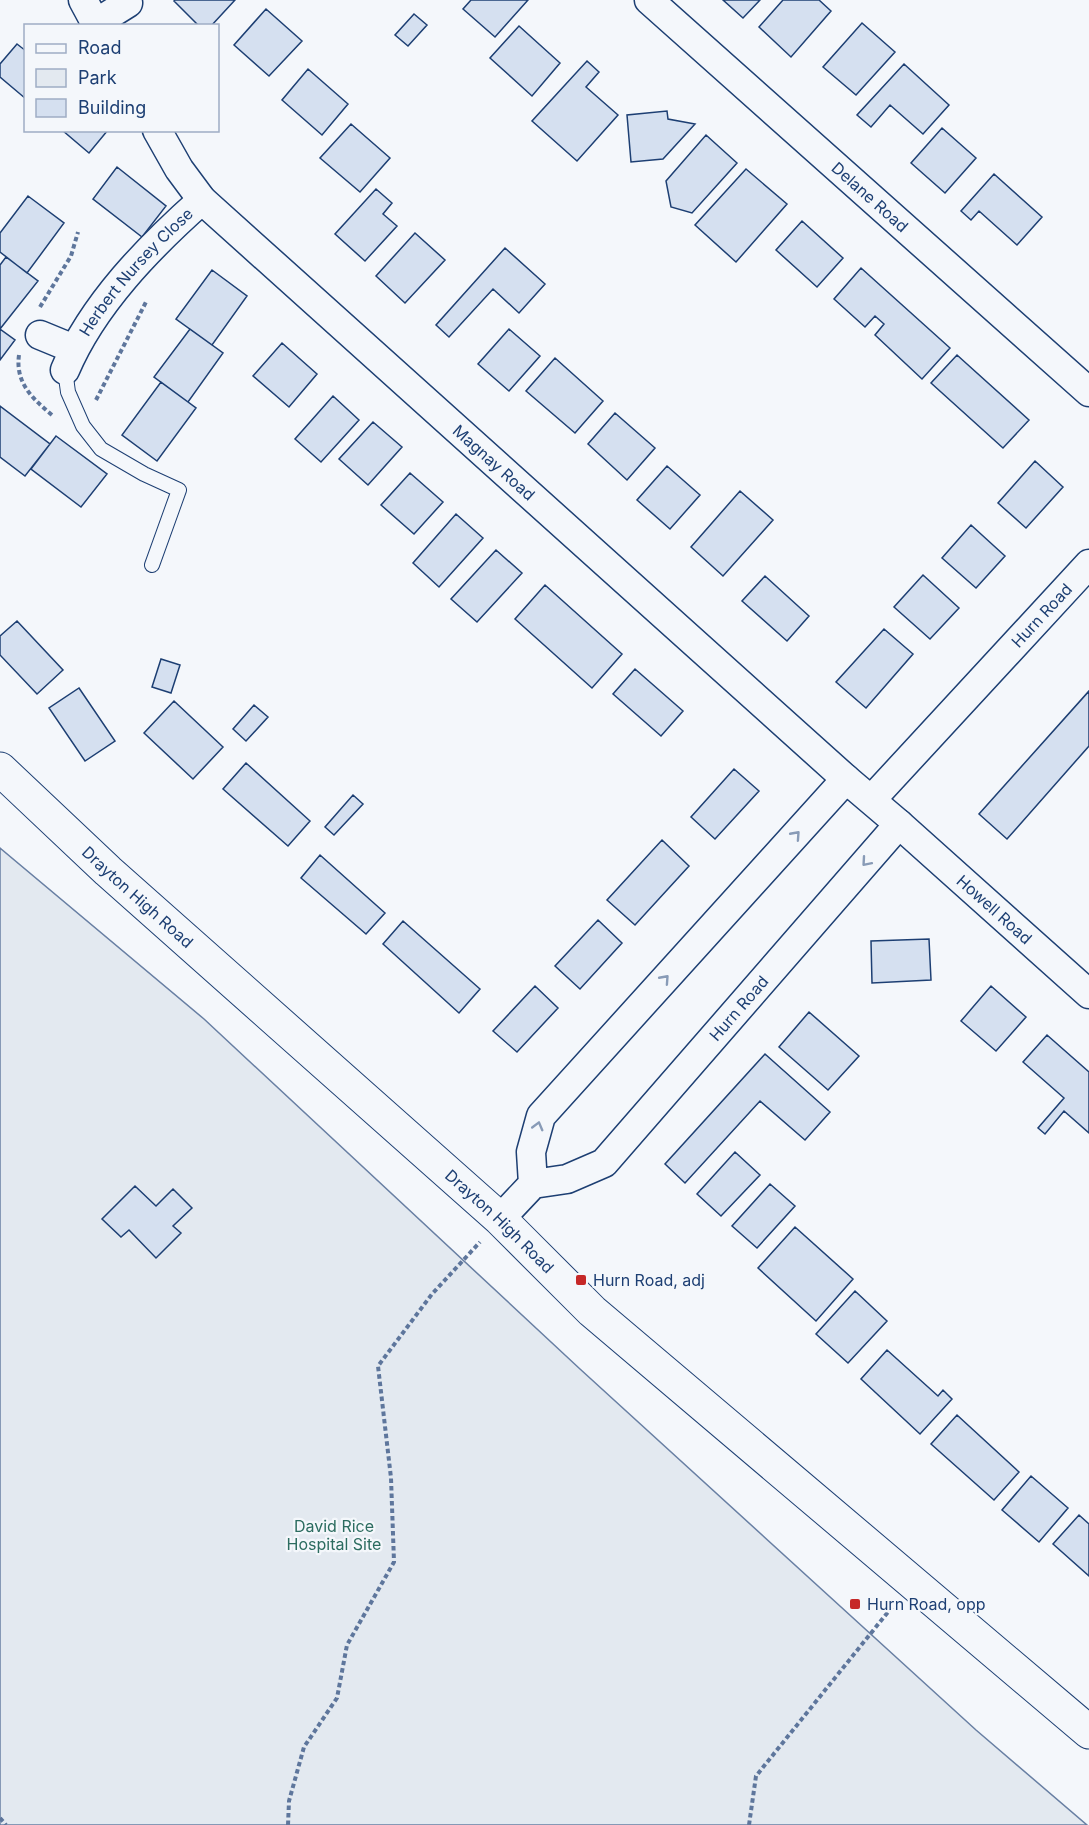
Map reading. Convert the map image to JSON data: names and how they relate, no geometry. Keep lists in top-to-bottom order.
{
  "streets": {
    "main road": ["Drayton High Road"],
    "street": [
      "Delane Road",
      "Herbert Nursey Close",
      "Magnay Road",
      "Hurn Road",
      "Howell Road"
    ]
  },
  "crossings": [
    ["Herbert Nursey Close", "Magnay Road"],
    ["Hurn Road", "Howell Road"]
  ],
  "parks": ["David Rice Hospital Site"],
  "places": {
    "transit": ["Hurn Road, adj", "Hurn Road, opp"]
  },
  "legend": ["Road", "Park", "Building"]
}
